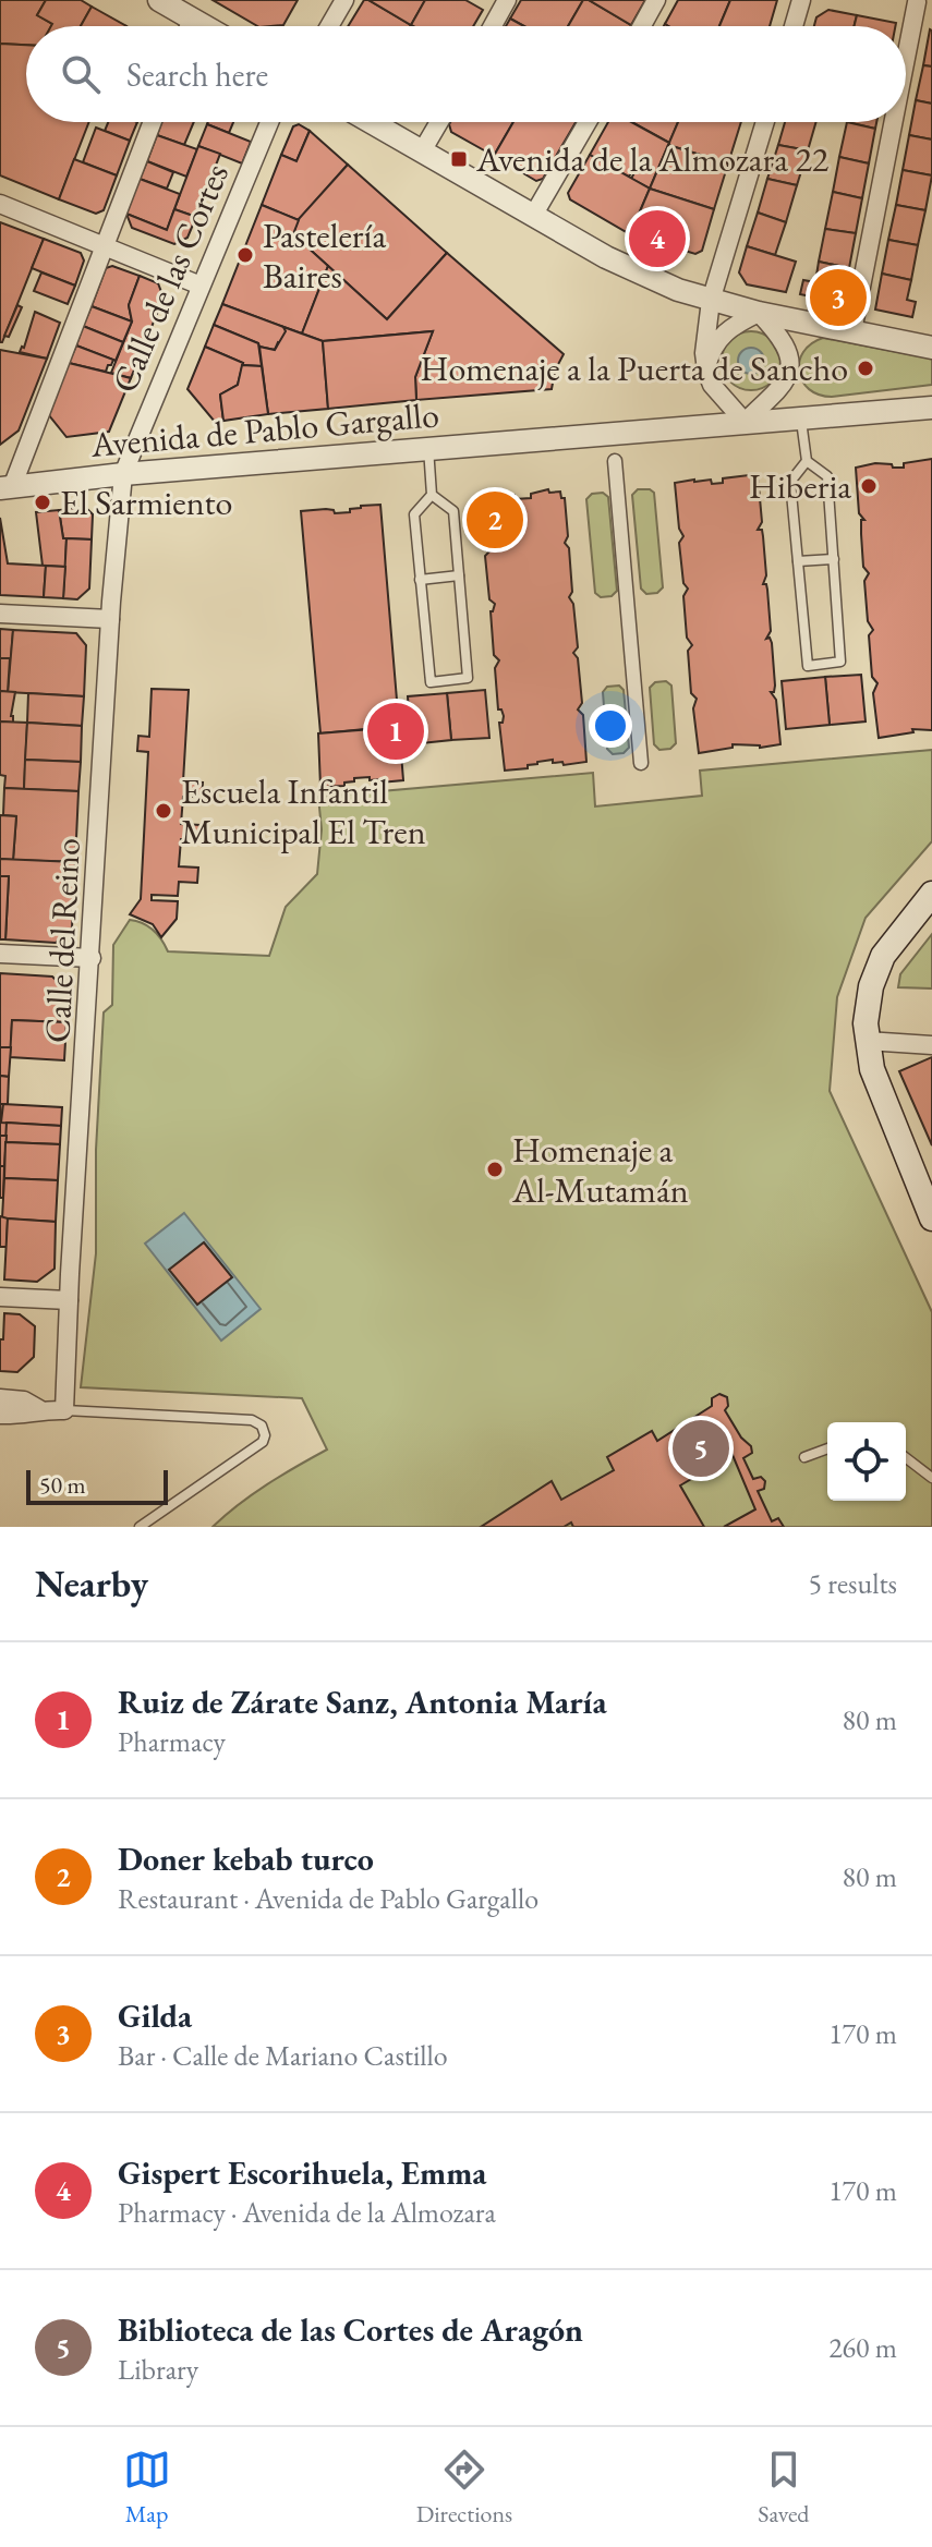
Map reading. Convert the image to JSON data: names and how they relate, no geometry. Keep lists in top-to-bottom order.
{
  "streets": {
    "street": ["Calle de las Cortes", "Avenida de Pablo Gargallo", "Calle del Reino"]
  },
  "crossings": [
    ["Calle de las Cortes", "Avenida de Pablo Gargallo"],
    ["Calle de las Cortes", "Calle del Reino"],
    ["Avenida de Pablo Gargallo", "Calle del Reino"]
  ],
  "places": {
    "transit": ["Avenida de la Almozara 22"],
    "other": [
      "Pastelería Baires",
      "Homenaje a la Puerta de Sancho",
      "Hiberia",
      "El Sarmiento",
      "Escuela Infantil Municipal El Tren",
      "Homenaje a Al-Mutamán"
    ]
  },
  "scale_bar": "50 m",
  "page": {
    "search": "Search here",
    "pins": [
      "4",
      "3",
      "2",
      "1",
      "5"
    ],
    "scale": "50 m",
    "heading": ["Nearby", "5 results"],
    "list": [
      {
        "mark": "1",
        "name": "Ruiz de Zárate Sanz, Antonia María",
        "note": "Pharmacy",
        "value": "80 m"
      },
      {
        "mark": "2",
        "name": "Doner kebab turco",
        "note": "Restaurant · Avenida de Pablo Gargallo",
        "value": "80 m"
      },
      {
        "mark": "3",
        "name": "Gilda",
        "note": "Bar · Calle de Mariano Castillo",
        "value": "170 m"
      },
      {
        "mark": "4",
        "name": "Gispert Escorihuela, Emma",
        "note": "Pharmacy · Avenida de la Almozara",
        "value": "170 m"
      },
      {
        "mark": "5",
        "name": "Biblioteca de las Cortes de Aragón",
        "note": "Library",
        "value": "260 m"
      }
    ],
    "nav": ["Map", "Directions", "Saved"]
  }
}
